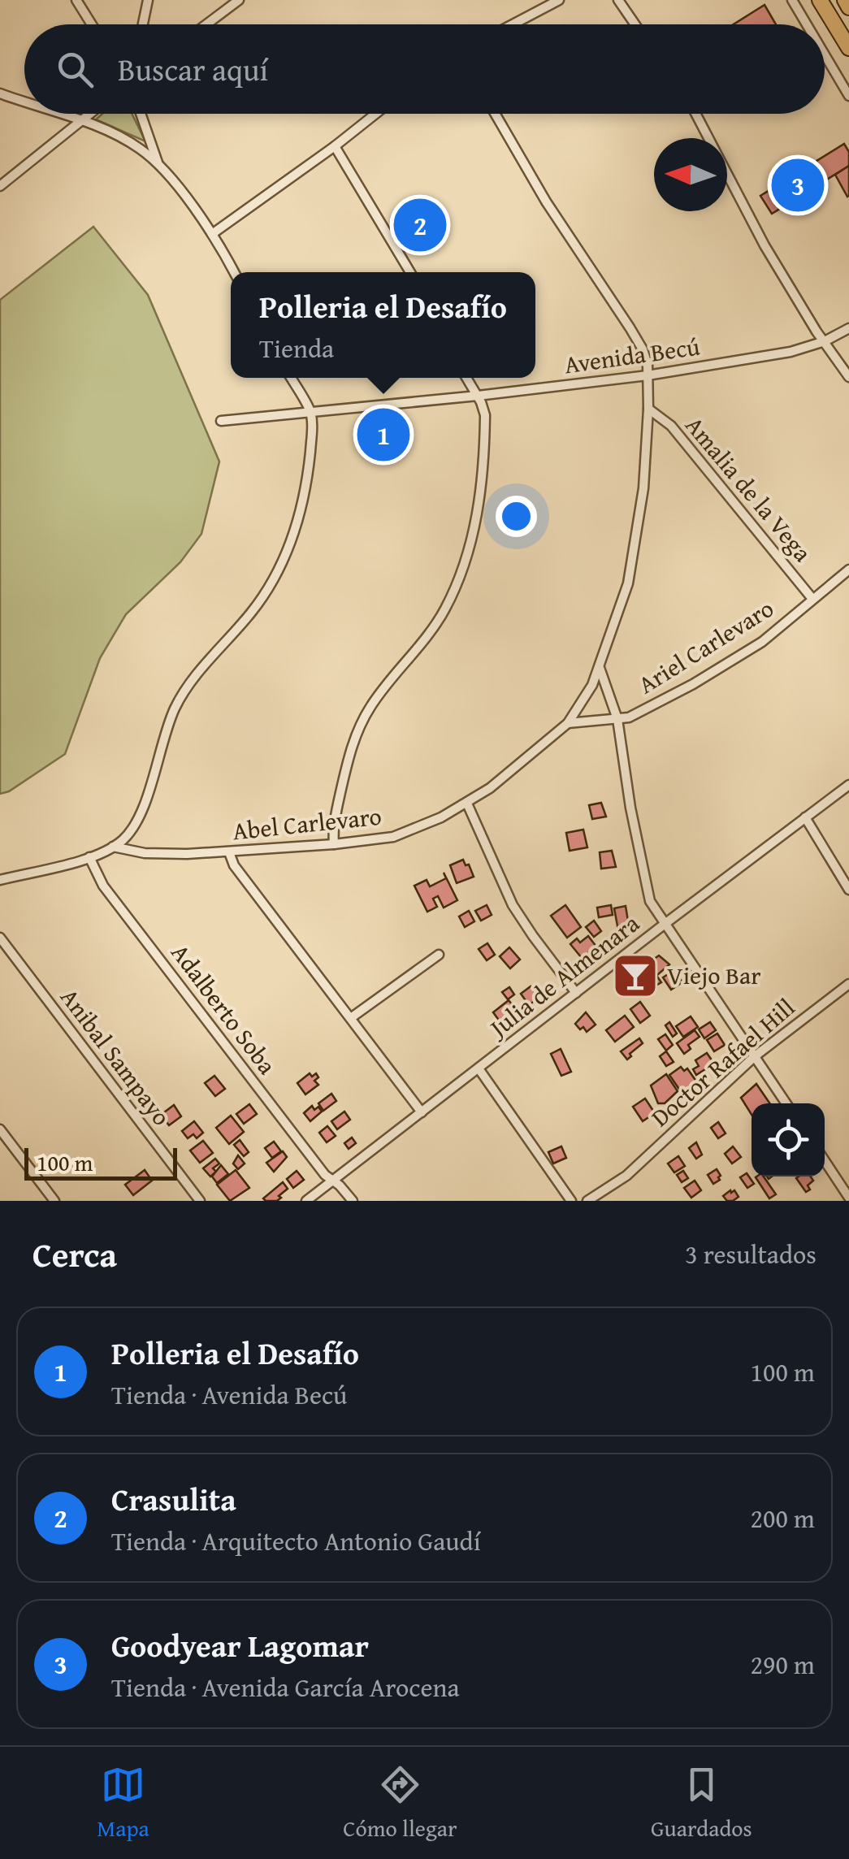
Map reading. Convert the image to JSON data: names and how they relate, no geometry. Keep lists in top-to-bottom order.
{
  "streets": {
    "street": [
      "Avenida Becú",
      "Amalia de la Vega",
      "Ariel Carlevaro",
      "Abel Carlevaro",
      "Julia de Almenara",
      "Adalberto Soba",
      "Anibal Sampayo",
      "Doctor Rafael Hill"
    ]
  },
  "crossings": [
    ["Avenida Becú", "Abel Carlevaro"],
    ["Amalia de la Vega", "Ariel Carlevaro"],
    ["Amalia de la Vega", "Abel Carlevaro"],
    ["Ariel Carlevaro", "Abel Carlevaro"],
    ["Julia de Almenara", "Adalberto Soba"]
  ],
  "places": {
    "bar": ["Viejo Bar"]
  },
  "scale_bar": "100 m",
  "north": "left",
  "page": {
    "search": "Buscar aquí",
    "pins": ["3", "2", "1"],
    "popup": ["Polleria el Desafío", "Tienda"],
    "scale": "100 m",
    "heading": ["Cerca", "3 resultados"],
    "list": [
      {
        "mark": "1",
        "name": "Polleria el Desafío",
        "note": "Tienda · Avenida Becú",
        "value": "100 m"
      },
      {
        "mark": "2",
        "name": "Crasulita",
        "note": "Tienda · Arquitecto Antonio Gaudí",
        "value": "200 m"
      },
      {
        "mark": "3",
        "name": "Goodyear Lagomar",
        "note": "Tienda · Avenida García Arocena",
        "value": "290 m"
      }
    ],
    "nav": ["Mapa", "Cómo llegar", "Guardados"]
  }
}
